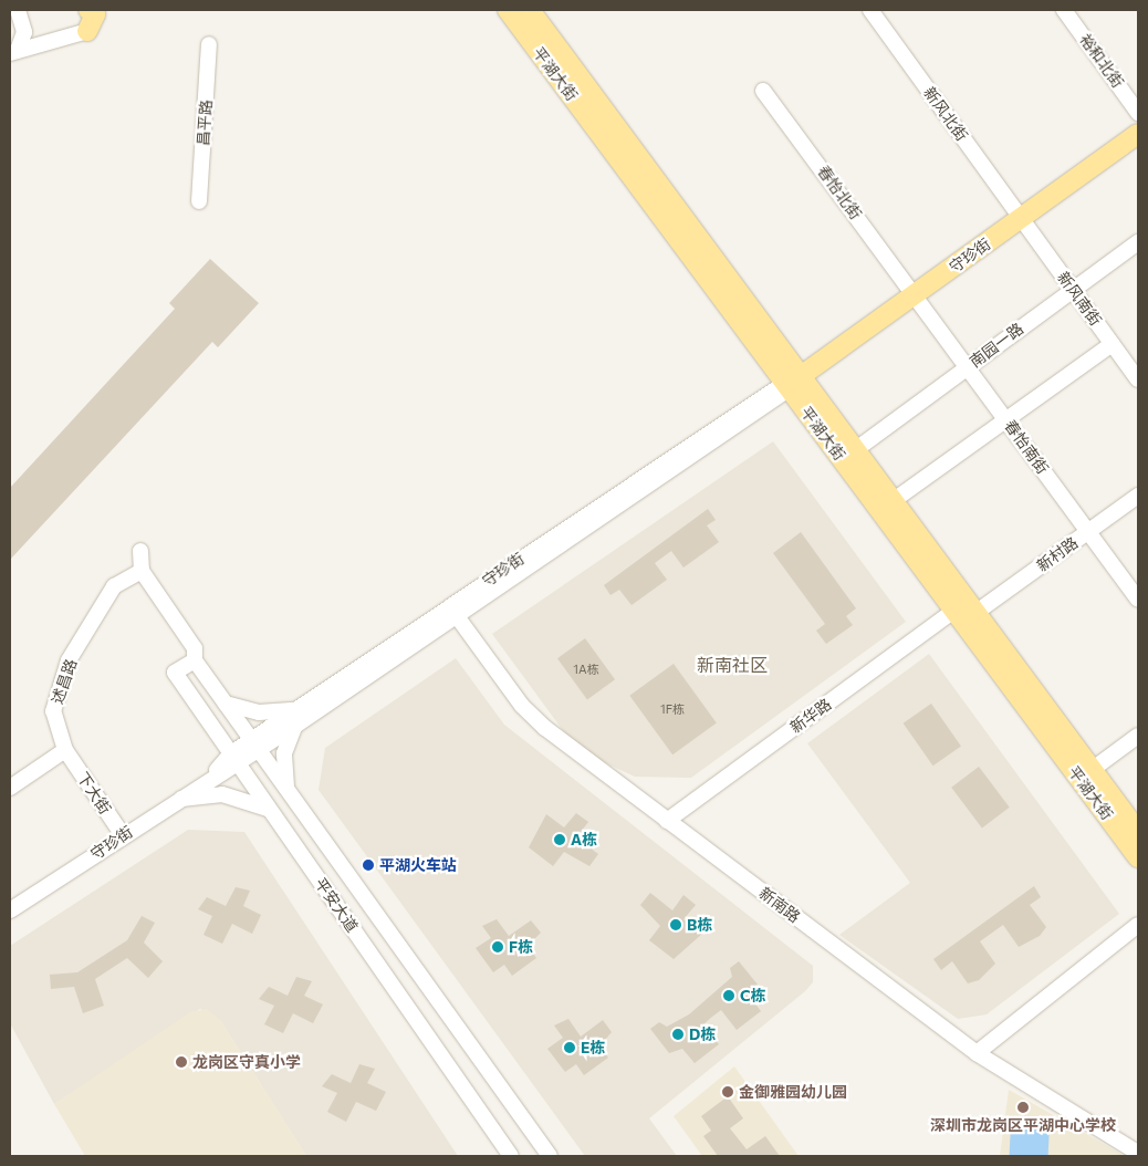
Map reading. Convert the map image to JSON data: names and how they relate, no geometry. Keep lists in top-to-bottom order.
{
  "streets": {
    "main road": ["平湖大街", "守珍街"],
    "street": [
      "裕和北街",
      "新风北街",
      "昌平路",
      "春怡北街",
      "新风南街",
      "南园一路",
      "春怡南街",
      "新村路",
      "述昌路",
      "新华路",
      "下大街",
      "平安大道",
      "新南路"
    ]
  },
  "crossings": [
    ["平湖大街", "守珍街"],
    ["平湖大街", "南园一路"],
    ["平湖大街", "新村路"],
    ["平湖大街", "新华路"],
    ["新风北街", "守珍街"],
    ["新风北街", "新风南街"],
    ["春怡北街", "守珍街"],
    ["春怡北街", "春怡南街"],
    ["守珍街", "新风南街"],
    ["守珍街", "春怡南街"],
    ["守珍街", "下大街"],
    ["守珍街", "平安大道"],
    ["守珍街", "新南路"],
    ["新风南街", "南园一路"],
    ["南园一路", "春怡南街"],
    ["春怡南街", "新村路"],
    ["述昌路", "下大街"],
    ["述昌路", "平安大道"],
    ["新华路", "新南路"]
  ],
  "districts": ["新南社区"],
  "places": [
    "A栋",
    "平湖火车站",
    "B栋",
    "F栋",
    "C栋",
    "D栋",
    "E栋",
    "龙岗区守真小学",
    "金御雅园幼儿园",
    "深圳市龙岗区平湖中心学校"
  ],
  "house_numbers": ["1A栋", "1F栋"]
}
